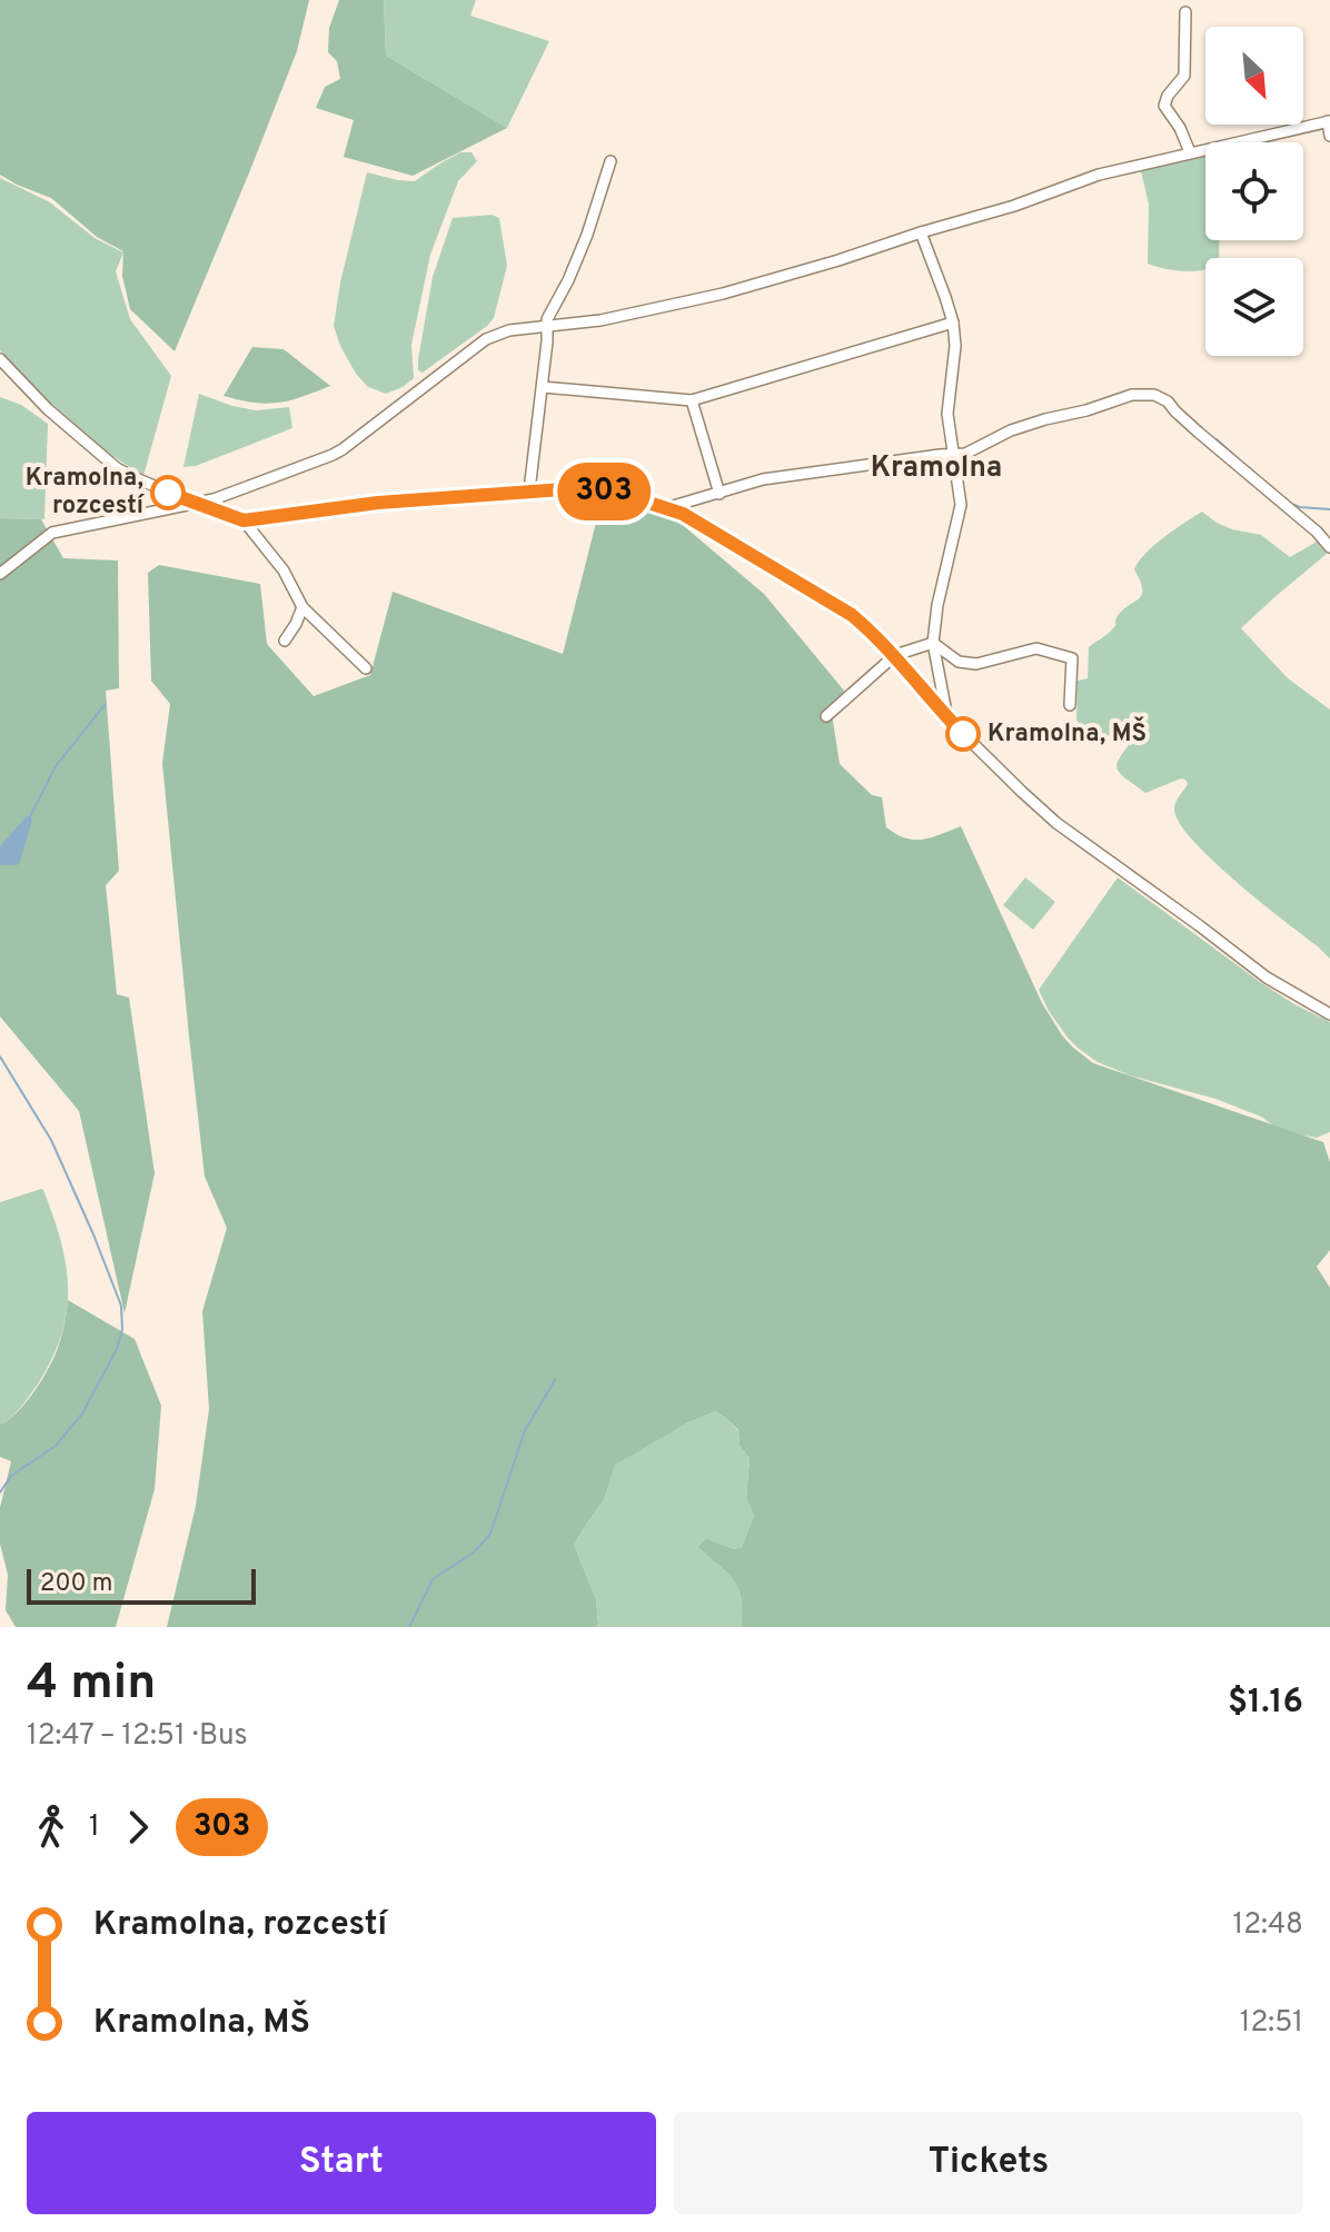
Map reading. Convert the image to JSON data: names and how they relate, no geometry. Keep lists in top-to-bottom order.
{
  "districts": ["Kramolna"],
  "places": ["Kramolna, rozcestí", "Kramolna, MŠ"],
  "lines": ["bus line 303"],
  "scale_bar": "200 m",
  "north": "bottom right",
  "page": {
    "on_map": "303",
    "scale": "200 m",
    "heading": ["4 min", "12:47 – 12:51 · Bus", "$1.16"],
    "legs": ["1", "303"],
    "list": [
      {
        "name": "Kramolna, rozcestí",
        "value": "12:48"
      },
      {
        "name": "Kramolna, MŠ",
        "value": "12:51"
      }
    ],
    "buttons": ["Start", "Tickets"]
  }
}
